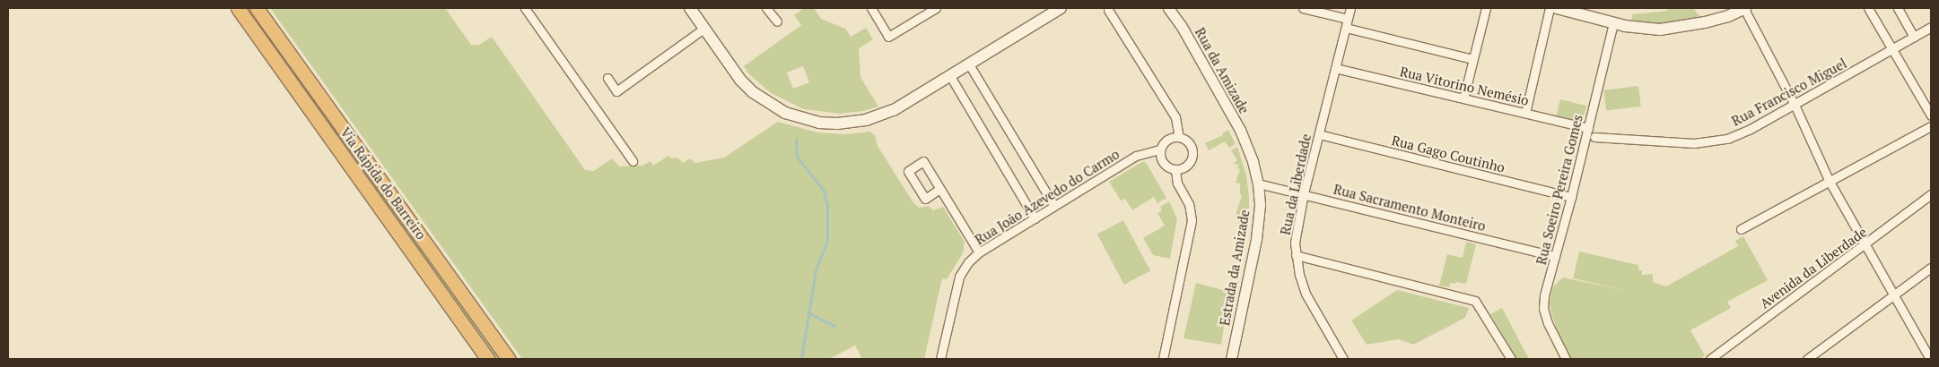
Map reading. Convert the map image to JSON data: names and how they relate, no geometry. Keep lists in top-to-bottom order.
{
  "streets": {
    "highway": ["Via Rápida do Barreiro"],
    "street": [
      "Rua da Amizade",
      "Rua Vitorino Nemésio",
      "Rua Francisco Miguel",
      "Rua Gago Coutinho",
      "Rua da Liberdade",
      "Rua Soeiro Pereira Gomes",
      "Rua João Azevedo do Carmo",
      "Rua Sacramento Monteiro",
      "Estrada da Amizade",
      "Avenida da Liberdade"
    ]
  },
  "crossings": [
    ["Rua da Amizade", "Estrada da Amizade"],
    ["Rua Vitorino Nemésio", "Rua da Liberdade"],
    ["Rua Vitorino Nemésio", "Rua Soeiro Pereira Gomes"],
    ["Rua Gago Coutinho", "Rua da Liberdade"],
    ["Rua Gago Coutinho", "Rua Soeiro Pereira Gomes"],
    ["Rua da Liberdade", "Rua Sacramento Monteiro"],
    ["Rua Soeiro Pereira Gomes", "Rua Sacramento Monteiro"],
    ["Rua Sacramento Monteiro", "Estrada da Amizade"]
  ]
}
